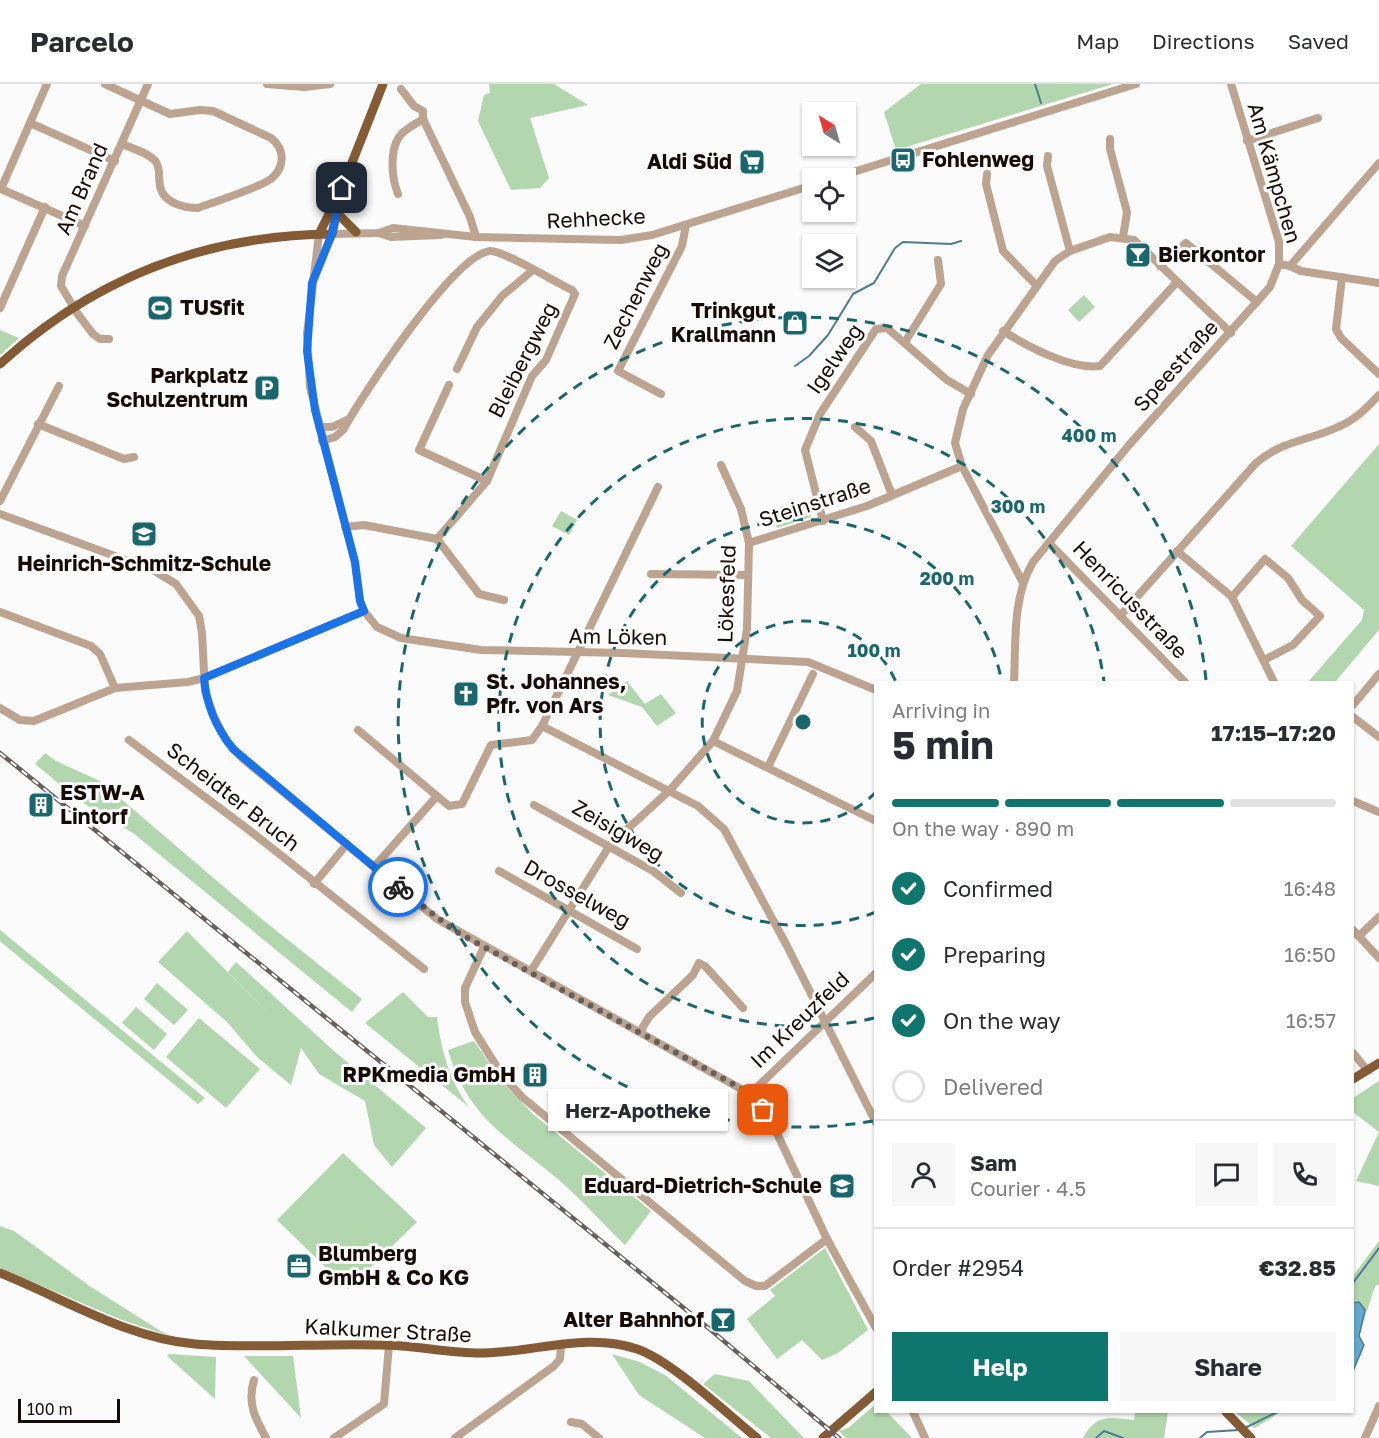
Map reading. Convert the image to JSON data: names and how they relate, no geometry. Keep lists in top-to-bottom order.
{
  "streets": {
    "main road": ["Rehhecke", "Kalkumer Straße"],
    "street": [
      "Am Kämpchen",
      "Am Brand",
      "Zechenweg",
      "Igelweg",
      "Bleibergweg",
      "Speestraße",
      "Steinstraße",
      "Lökesfeld",
      "Henricusstraße",
      "Am Löken",
      "Scheidter Bruch",
      "Zeisigweg",
      "Drosselweg",
      "Im Kreuzfeld"
    ]
  },
  "crossings": [
    ["Am Kämpchen", "Speestraße"],
    ["Am Brand", "Rehhecke"],
    ["Rehhecke", "Zechenweg"],
    ["Igelweg", "Steinstraße"],
    ["Speestraße", "Henricusstraße"],
    ["Steinstraße", "Lökesfeld"],
    ["Lökesfeld", "Am Löken"],
    ["Lökesfeld", "Zeisigweg"],
    ["Lökesfeld", "Drosselweg"]
  ],
  "places": {
    "bus stop": ["Fohlenweg"],
    "supermarket": ["Aldi Süd"],
    "bar": ["Bierkontor", "Alter Bahnhof"],
    "sports": ["TUSfit"],
    "shop": ["Trinkgut Krallmann"],
    "parking": ["Parkplatz Schulzentrum"],
    "school or university": ["Heinrich-Schmitz-Schule", "Eduard-Dietrich-Schule"],
    "church": ["St. Johannes, Pfr. von Ars"],
    "building": ["ESTW-A Lintorf", "RPKmedia GmbH"],
    "other": ["Herz-Apotheke"],
    "office": ["Blumberg GmbH & Co KG"]
  },
  "scale_bar": "100 m",
  "north": "top left",
  "page": {
    "header": "Parcelo",
    "nav": ["Map", "Directions", "Saved"],
    "heading": ["5 min", "Arriving in", "17:15–17:20"],
    "panel": [
      "Sam",
      "Courier · 4.5",
      "Order #2954",
      "€32.85"
    ],
    "bar": "On the way · 890 m",
    "list": [
      ["Confirmed", "16:48"],
      ["Preparing", "16:50"],
      ["On the way", "16:57"],
      "Delivered"
    ],
    "bubble": "Herz-Apotheke",
    "buttons": ["Help", "Share"],
    "scale": "100 m"
  },
  "rings": [
    "400 m",
    "300 m",
    "200 m",
    "100 m"
  ]
}
